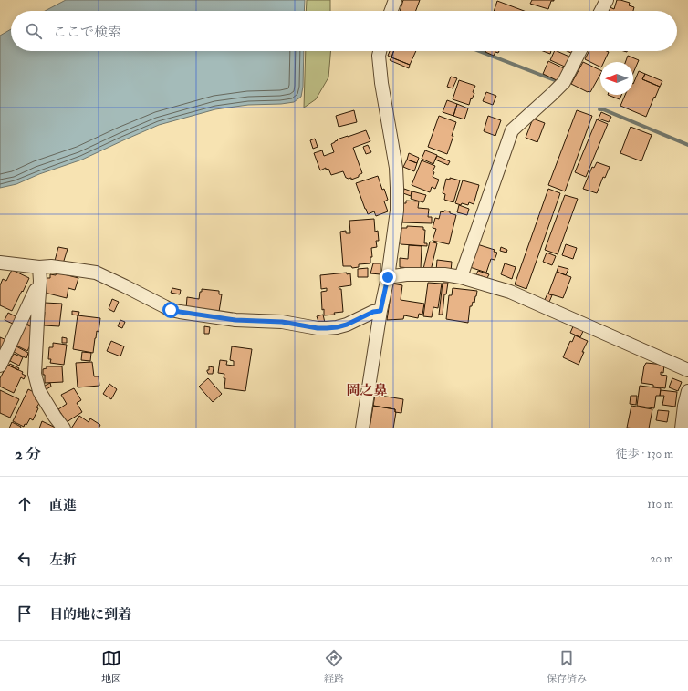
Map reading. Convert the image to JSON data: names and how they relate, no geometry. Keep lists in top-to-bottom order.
{
  "districts": ["岡之鼻"],
  "north": "left",
  "page": {
    "search": "ここで検索",
    "heading": ["2 分", "徒歩 · 130 m"],
    "list": [
      ["直進", "110 m"],
      ["左折", "20 m"],
      "目的地に到着"
    ],
    "nav": ["地図", "経路", "保存済み"]
  }
}
